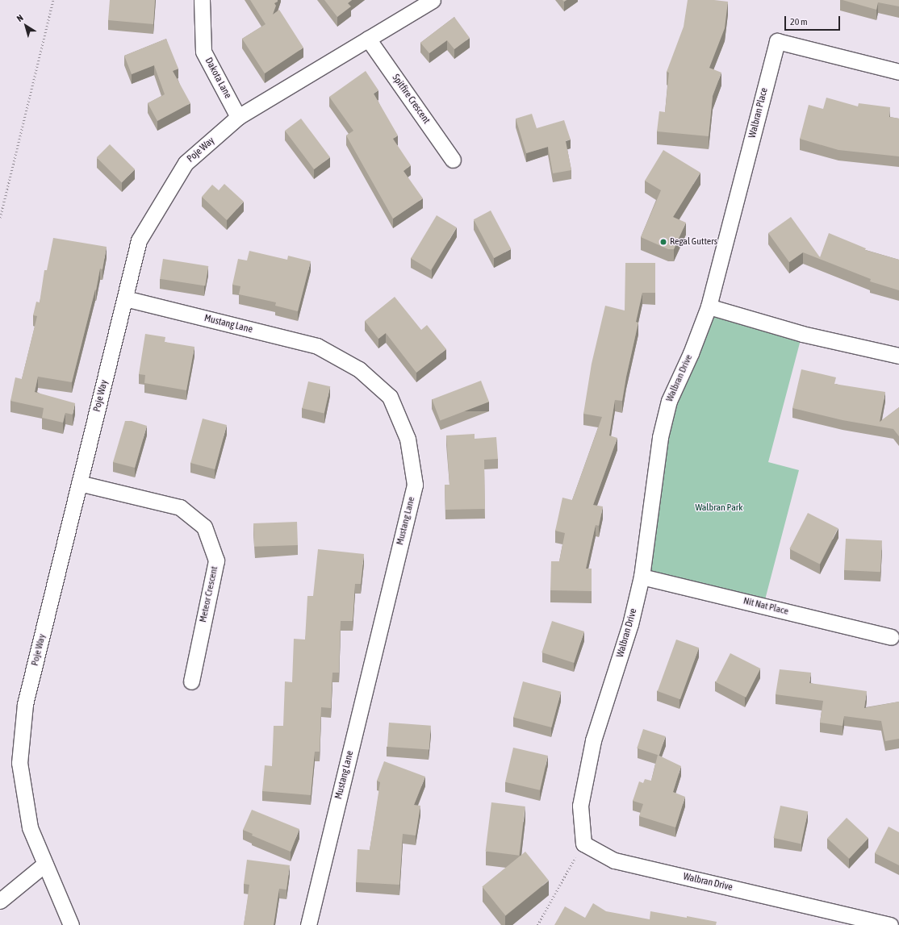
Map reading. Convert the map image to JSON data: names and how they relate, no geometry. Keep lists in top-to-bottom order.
{
  "streets": {
    "street": [
      "Dakota Lane",
      "Spitfire Crescent",
      "Walbran Place",
      "Poje Way",
      "Mustang Lane",
      "Walbran Drive",
      "Meteor Crescent",
      "Nit Nat Place"
    ]
  },
  "crossings": [
    ["Dakota Lane", "Poje Way"],
    ["Spitfire Crescent", "Poje Way"],
    ["Walbran Place", "Walbran Drive"],
    ["Poje Way", "Mustang Lane"],
    ["Poje Way", "Meteor Crescent"],
    ["Walbran Drive", "Nit Nat Place"]
  ],
  "parks": ["Walbran Park"],
  "places": ["Regal Gutters"],
  "scale_bar": "20 m",
  "north": "top left"
}
